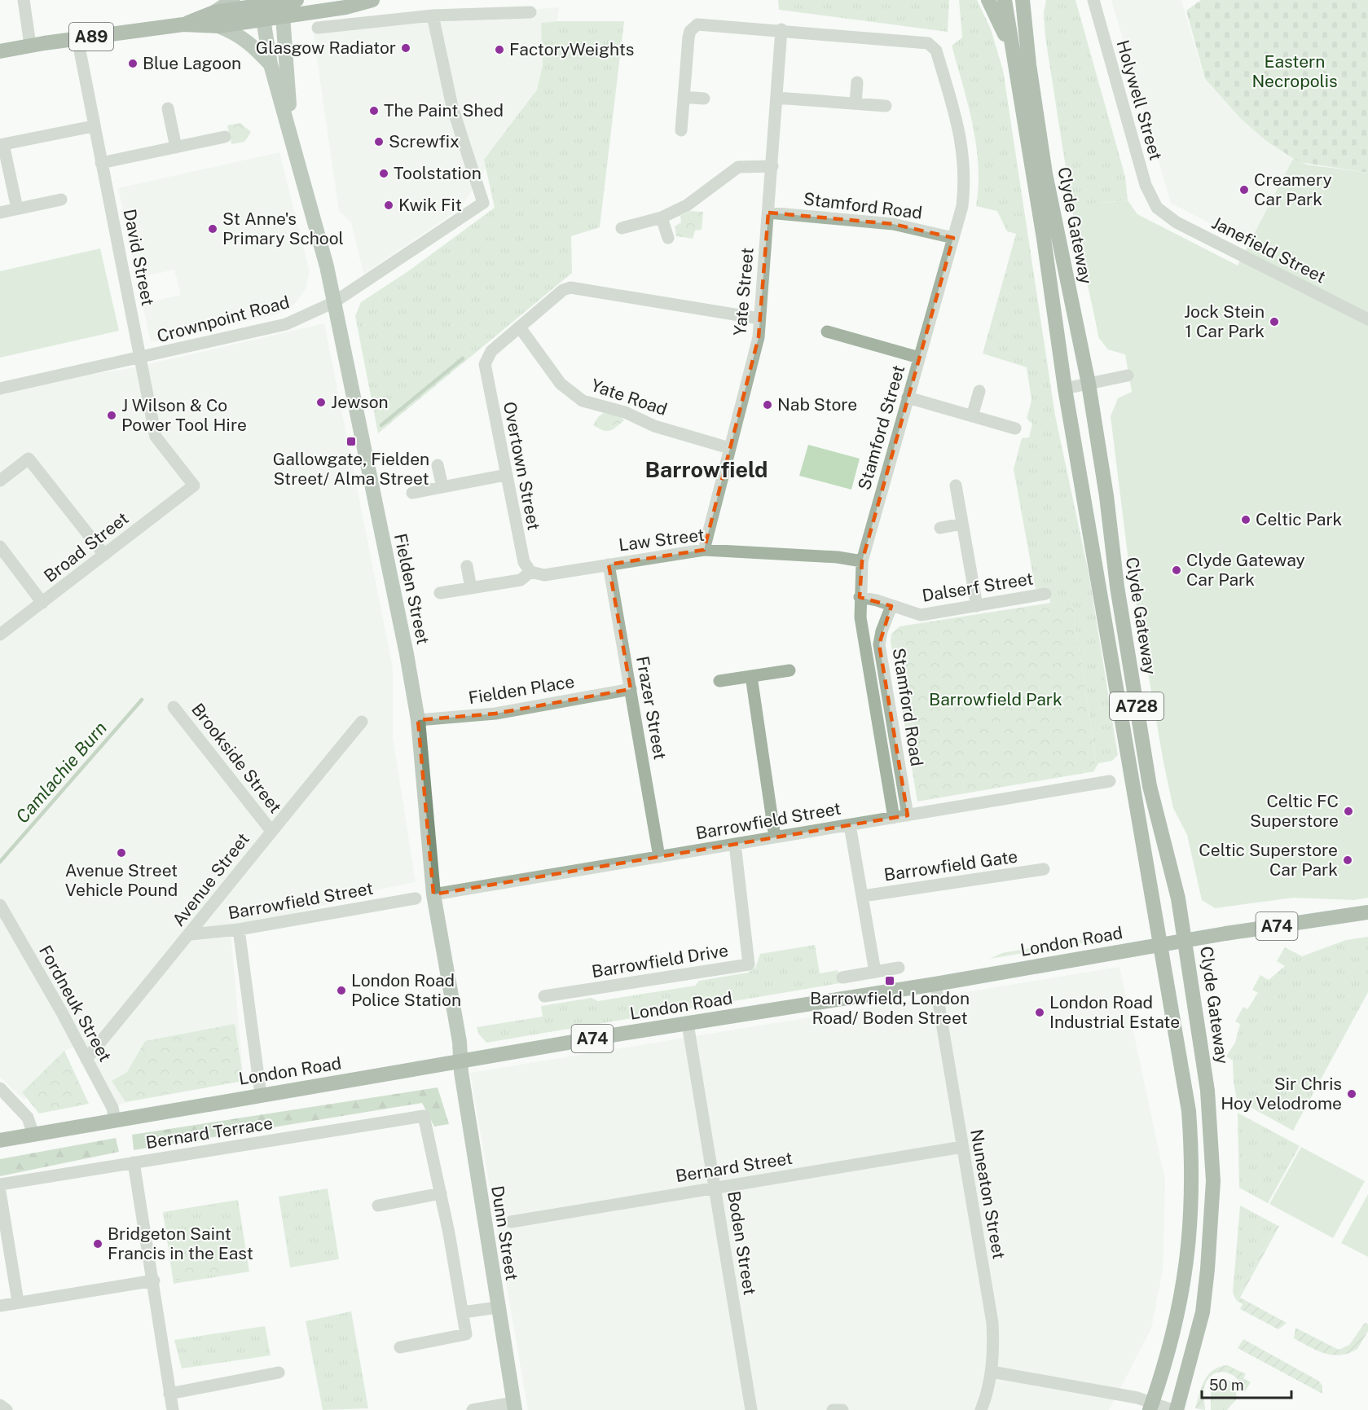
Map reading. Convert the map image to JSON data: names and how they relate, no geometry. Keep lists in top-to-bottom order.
{
  "streets": {
    "main road": [
      "A89",
      "Clyde Gateway",
      "Fielden Street",
      "A728",
      "A74",
      "London Road",
      "Dunn Street"
    ],
    "street": [
      "Holywell Street",
      "Stamford Road",
      "Janefield Street",
      "David Street",
      "Yate Street",
      "Crownpoint Road",
      "Yate Road",
      "Stamford Street",
      "Overtown Street",
      "Law Street",
      "Broad Street",
      "Dalserf Street",
      "Fielden Place",
      "Frazer Street",
      "Brookside Street",
      "Barrowfield Street",
      "Barrowfield Gate",
      "Avenue Street",
      "Barrowfield Drive",
      "Fordneuk Street",
      "Bernard Terrace",
      "Bernard Street",
      "Nuneaton Street",
      "Boden Street"
    ]
  },
  "crossings": [
    ["A89", "Fielden Street"],
    ["Holywell Street", "Janefield Street"],
    ["Stamford Road", "Yate Street"],
    ["Stamford Road", "Stamford Street"],
    ["Stamford Road", "Dalserf Street"],
    ["Stamford Road", "Barrowfield Street"],
    ["Clyde Gateway", "London Road"],
    ["David Street", "Crownpoint Road"],
    ["David Street", "Broad Street"],
    ["Yate Street", "Yate Road"],
    ["Yate Street", "Stamford Street"],
    ["Yate Street", "Law Street"],
    ["Crownpoint Road", "Fielden Street"],
    ["Yate Road", "Overtown Street"],
    ["Stamford Street", "Law Street"],
    ["Stamford Street", "Dalserf Street"],
    ["Stamford Street", "Barrowfield Street"],
    ["Overtown Street", "Law Street"],
    ["Law Street", "Frazer Street"],
    ["Fielden Street", "Fielden Place"],
    ["Fielden Street", "Barrowfield Street"],
    ["Fielden Street", "London Road"],
    ["Fielden Street", "Dunn Street"],
    ["Fielden Place", "Frazer Street"],
    ["Frazer Street", "Barrowfield Street"],
    ["Brookside Street", "Avenue Street"],
    ["Barrowfield Street", "Avenue Street"],
    ["Barrowfield Street", "Barrowfield Drive"],
    ["Avenue Street", "Fordneuk Street"],
    ["London Road", "Fordneuk Street"],
    ["London Road", "Nuneaton Street"],
    ["London Road", "Dunn Street"],
    ["London Road", "Boden Street"],
    ["Bernard Street", "Nuneaton Street"],
    ["Bernard Street", "Boden Street"]
  ],
  "districts": ["Barrowfield"],
  "water": ["Camlachie Burn"],
  "parks": ["Eastern Necropolis", "Barrowfield Park"],
  "places": {
    "other": [
      "Glasgow Radiator",
      "FactoryWeights",
      "Blue Lagoon",
      "The Paint Shed",
      "Screwfix",
      "Toolstation",
      "Creamery Car Park",
      "Kwik Fit",
      "St Anne's Primary School",
      "Jock Stein 1 Car Park",
      "Jewson",
      "Nab Store",
      "J Wilson & Co Power Tool Hire",
      "Celtic Park",
      "Clyde Gateway Car Park",
      "Celtic FC Superstore",
      "Avenue Street Vehicle Pound",
      "Celtic Superstore Car Park",
      "London Road Police Station",
      "London Road Industrial Estate",
      "Sir Chris Hoy Velodrome",
      "Bridgeton Saint Francis in the East"
    ],
    "transit": ["Gallowgate, Fielden Street/ Alma Street", "Barrowfield, London Road/ Boden Street"]
  },
  "scale_bar": "50 m"
}
